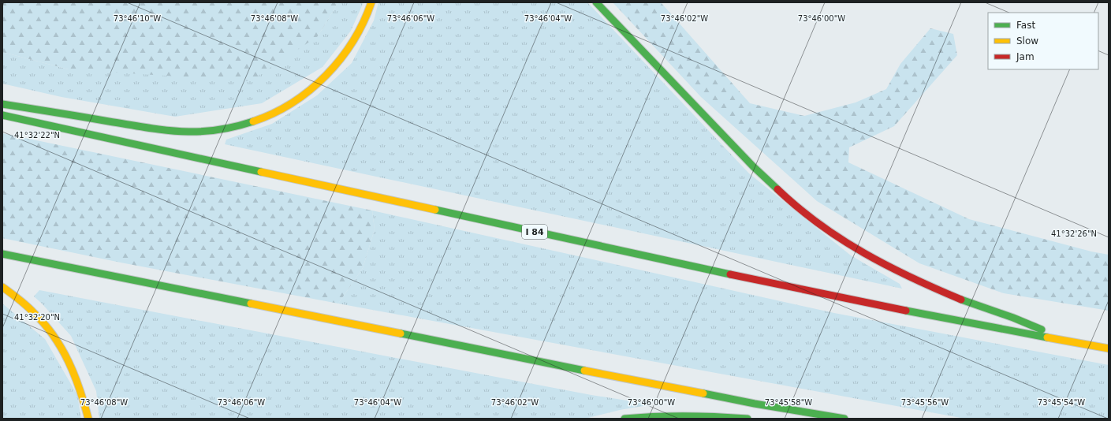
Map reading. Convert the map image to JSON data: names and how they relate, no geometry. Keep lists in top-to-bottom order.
{
  "streets": {
    "highway": ["I 84"]
  },
  "legend": ["Fast", "Slow", "Jam"],
  "coordinates": [
    "73°46'10\"W",
    "73°46'08\"W",
    "73°46'06\"W",
    "73°46'04\"W",
    "73°46'02\"W",
    "73°46'00\"W",
    "41°32'22\"N",
    "41°32'26\"N",
    "41°32'20\"N",
    "73°45'58\"W",
    "73°45'56\"W",
    "73°45'54\"W"
  ]
}
